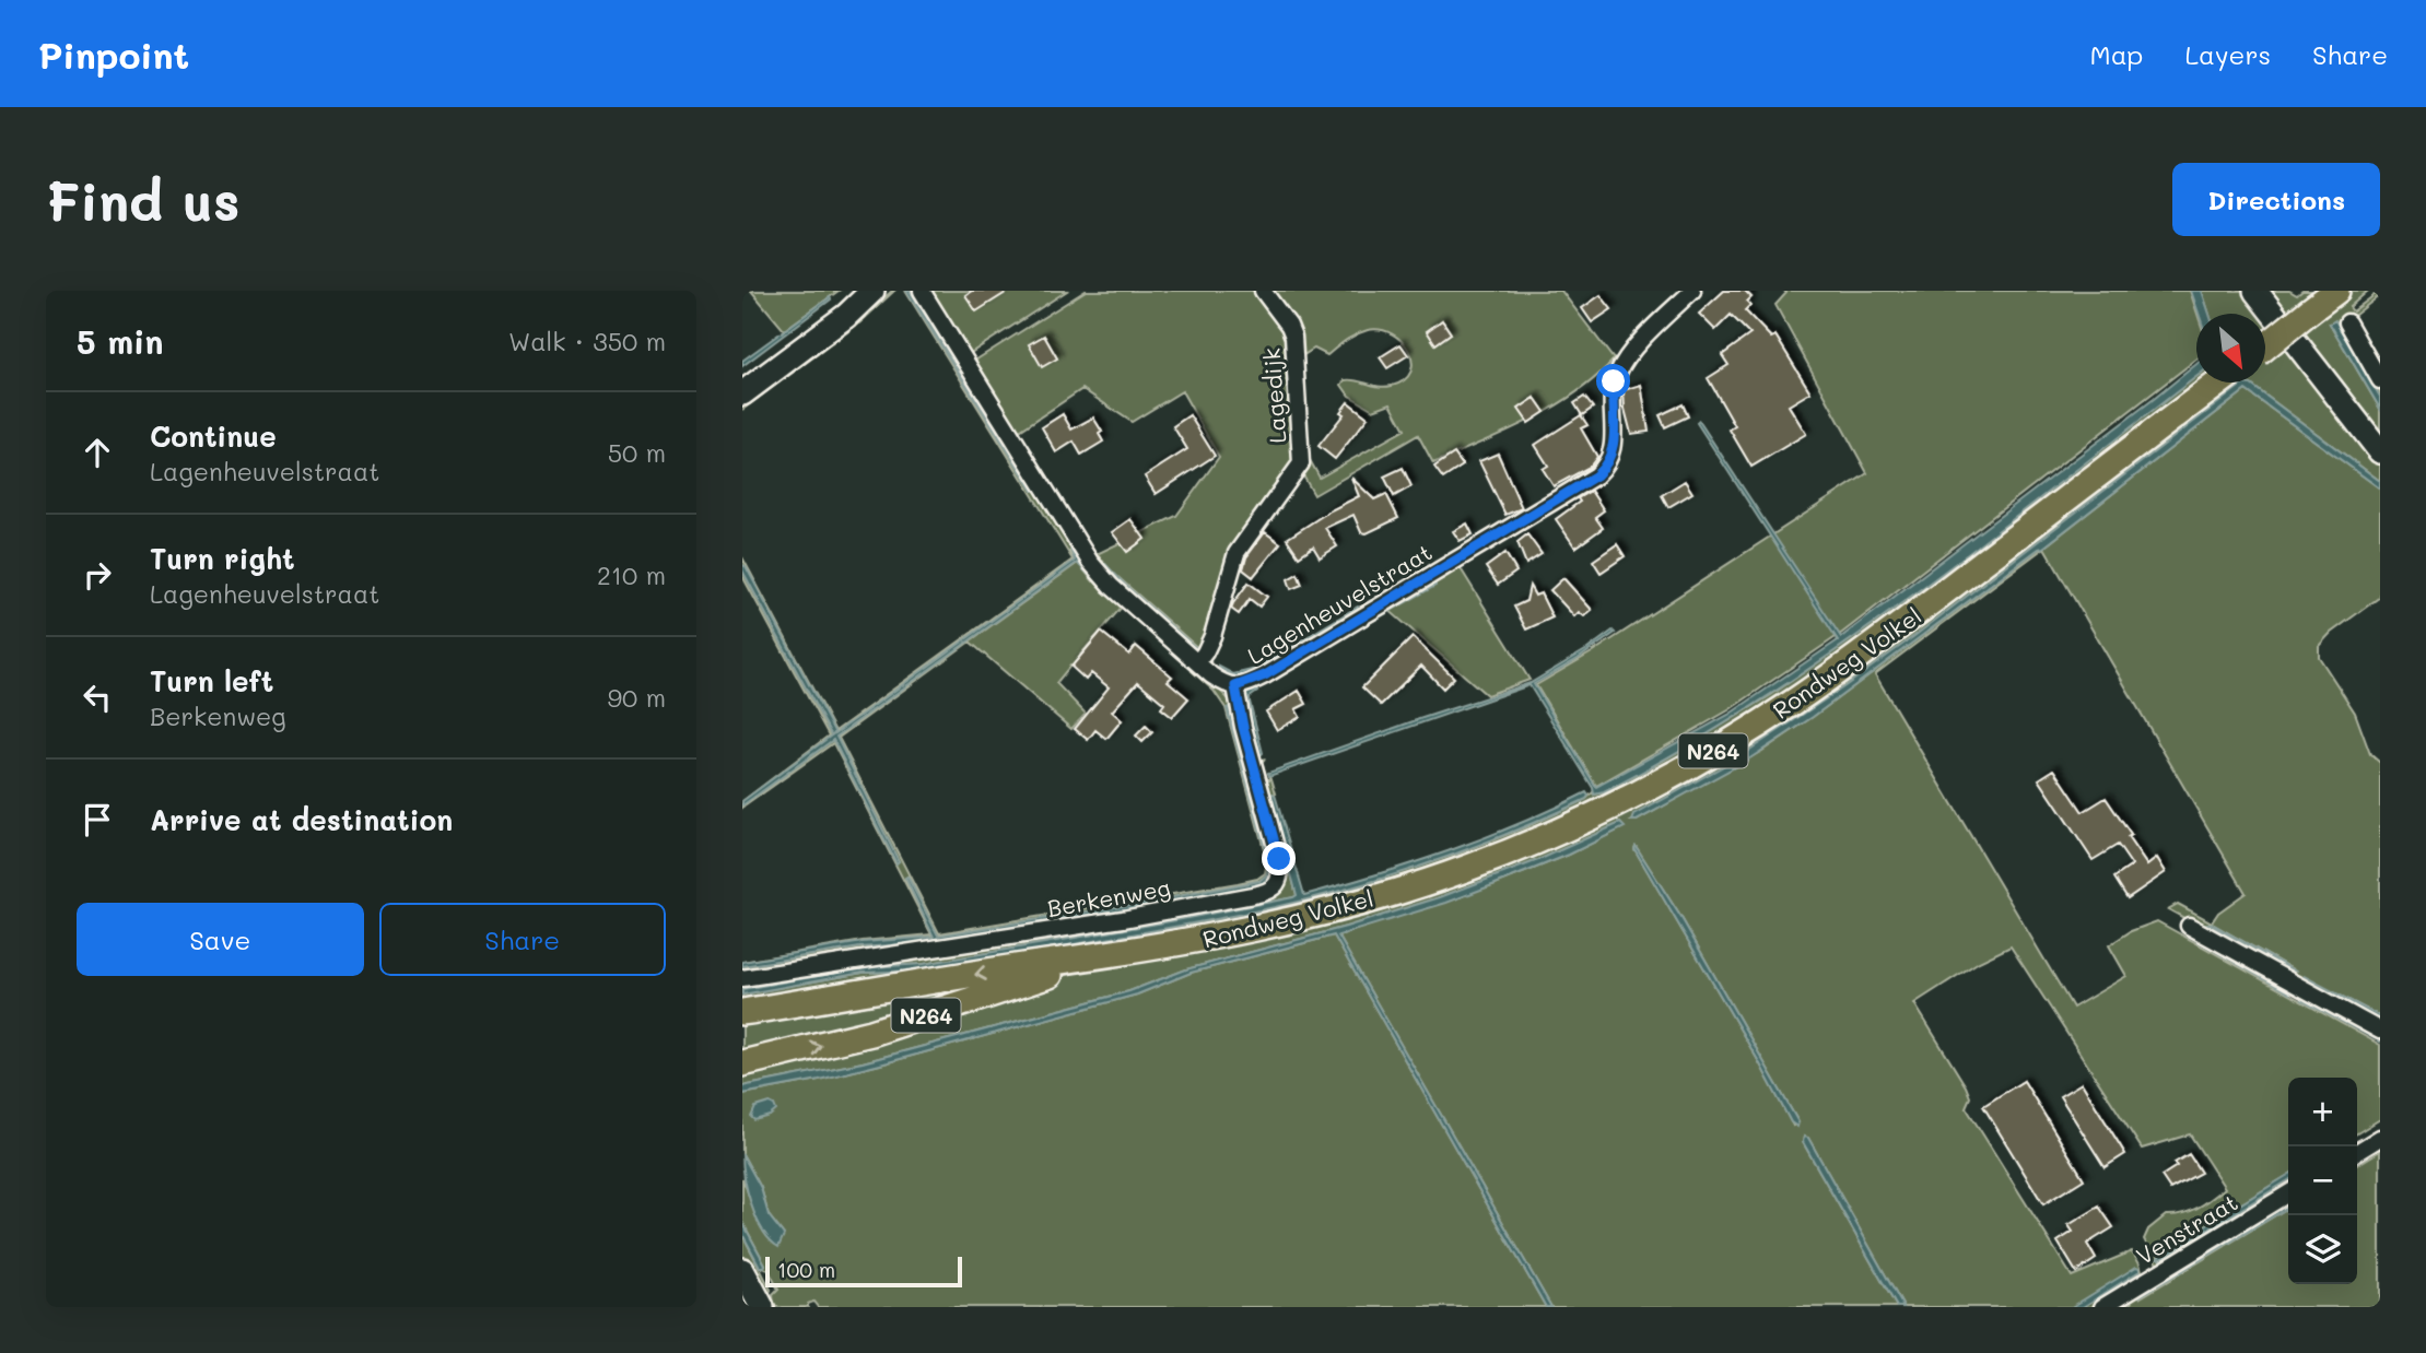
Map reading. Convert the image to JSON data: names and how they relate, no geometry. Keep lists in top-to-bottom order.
{
  "streets": {
    "main road": ["Rondweg Volkel", "N264"],
    "street": [
      "Lagedijk",
      "Lagenheuvelstraat",
      "Berkenweg",
      "Venstraat"
    ]
  },
  "crossings": [
    ["Lagedijk", "Lagenheuvelstraat"],
    ["Lagenheuvelstraat", "Berkenweg"]
  ],
  "scale_bar": "100 m",
  "north": "bottom right",
  "page": {
    "header": "Pinpoint",
    "nav": ["Map", "Layers", "Share"],
    "buttons": [
      "Directions",
      ["Save", "Share"]
    ],
    "title": "Find us",
    "heading": ["5 min", "Walk · 350 m"],
    "list": [
      ["Continue", "Lagenheuvelstraat", "50 m"],
      ["Turn right", "Lagenheuvelstraat", "210 m"],
      ["Turn left", "Berkenweg", "90 m"],
      "Arrive at destination"
    ],
    "map_buttons": ["+", "−"],
    "scale": "100 m"
  }
}
